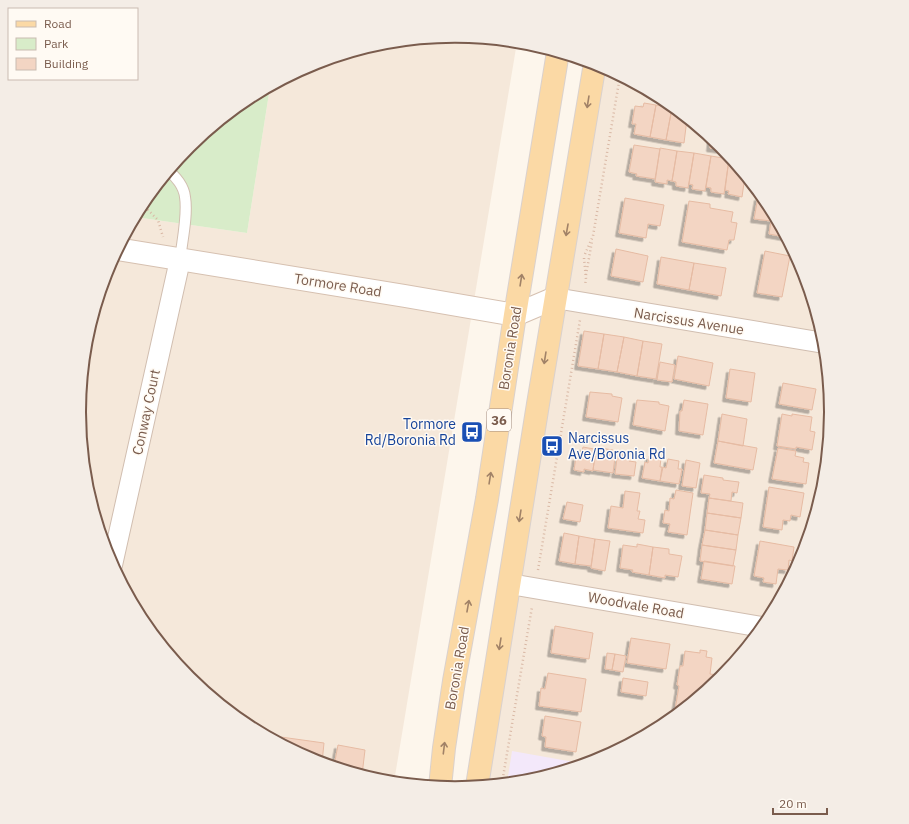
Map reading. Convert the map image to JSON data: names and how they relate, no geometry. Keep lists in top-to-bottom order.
{
  "streets": {
    "main road": ["Boronia Road", "36"],
    "street": [
      "Tormore Road",
      "Narcissus Avenue",
      "Conway Court",
      "Woodvale Road"
    ]
  },
  "crossings": [
    ["Tormore Road", "Boronia Road"],
    ["Tormore Road", "Conway Court"]
  ],
  "places": {
    "bus stop": ["Tormore Rd/Boronia Rd", "Narcissus Ave/Boronia Rd"]
  },
  "legend": ["Road", "Park", "Building"],
  "scale_bar": "20 m"
}
